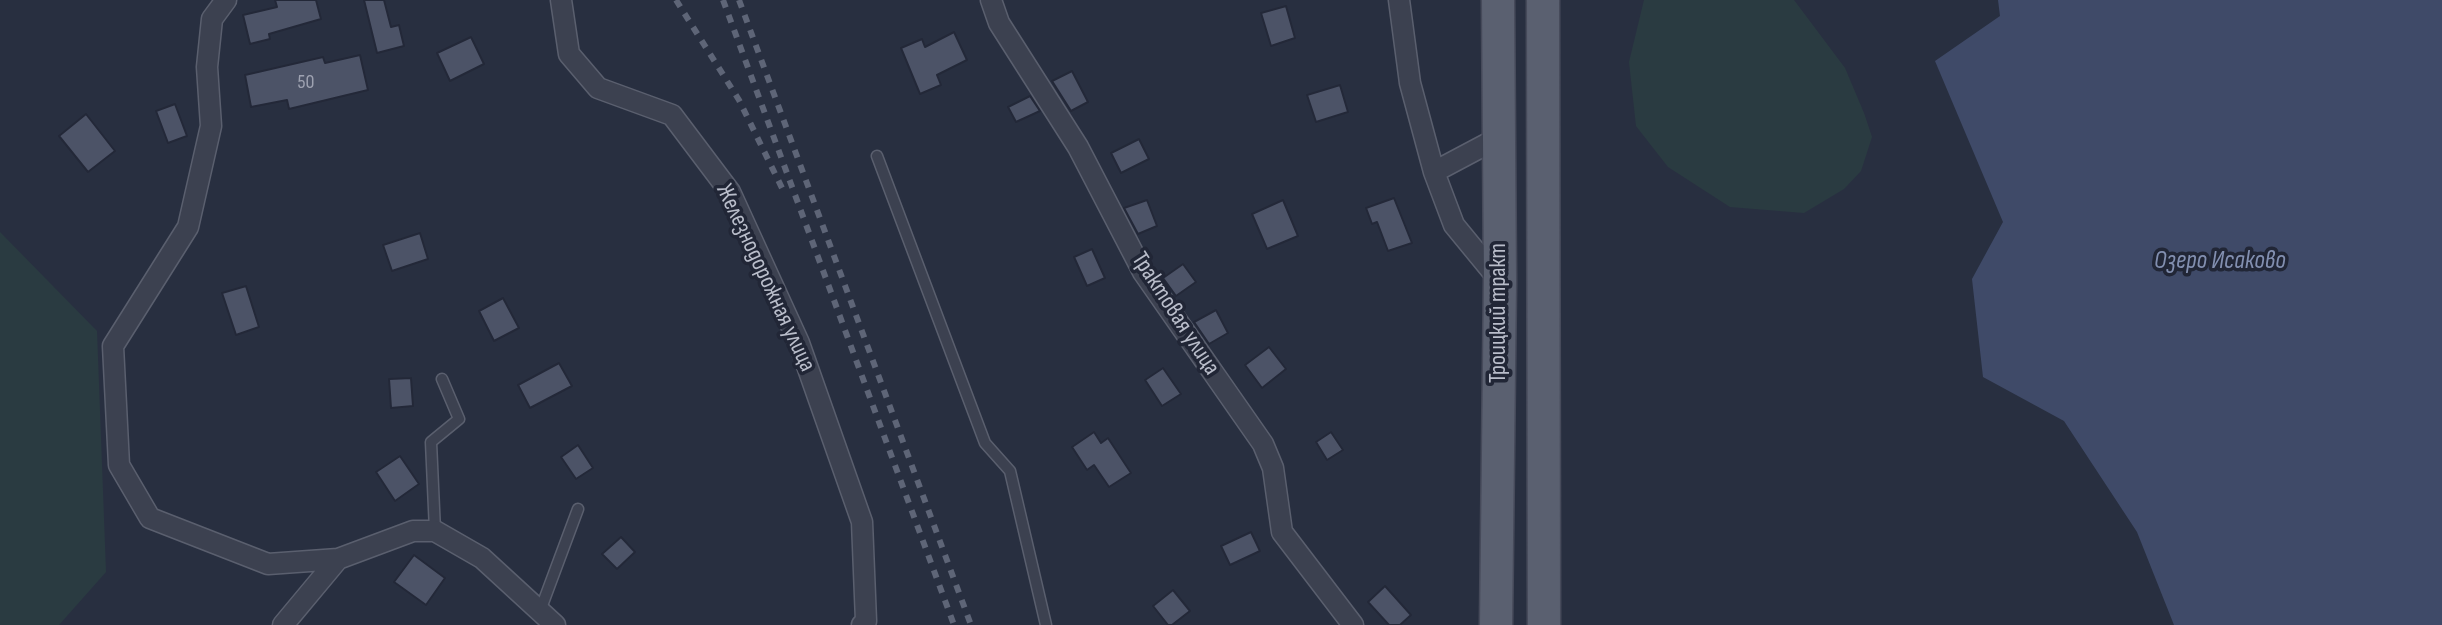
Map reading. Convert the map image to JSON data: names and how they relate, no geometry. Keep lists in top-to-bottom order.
{
  "streets": {
    "main road": ["Троицкий тракт"],
    "street": ["Железнодорожная улица", "Трактовая улица"]
  },
  "water": ["Озеро Исаково"],
  "house_numbers": ["50"]
}
